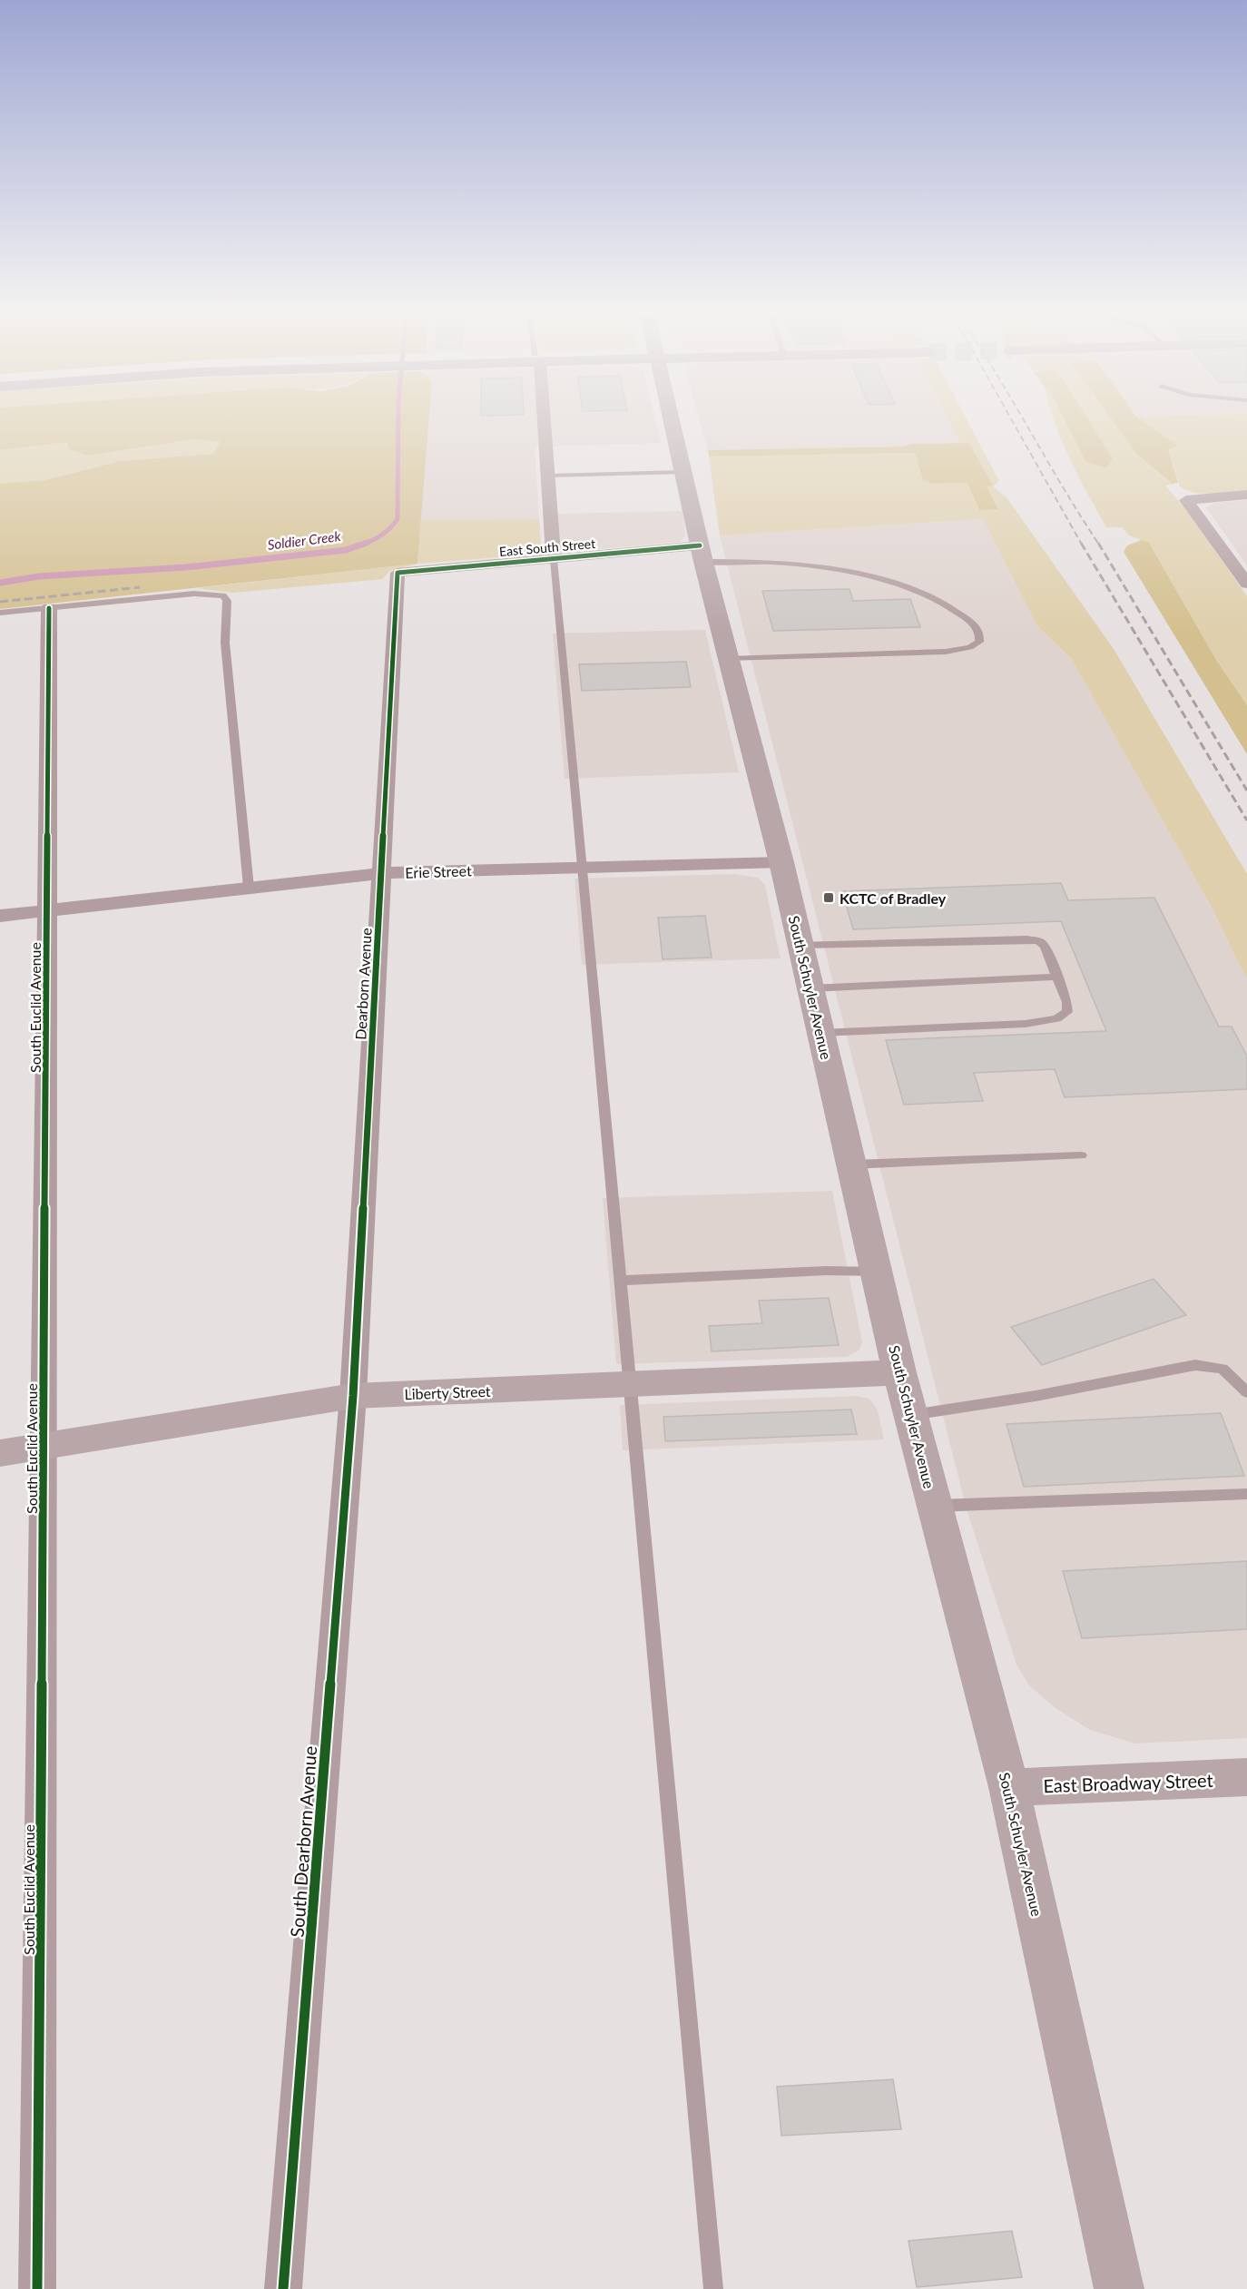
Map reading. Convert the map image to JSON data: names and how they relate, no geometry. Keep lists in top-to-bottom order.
{
  "streets": {
    "main road": ["South Schuyler Avenue", "Liberty Street", "East Broadway Street"],
    "street": [
      "East South Street",
      "Erie Street",
      "Dearborn Avenue",
      "South Euclid Avenue",
      "South Dearborn Avenue"
    ]
  },
  "crossings": [
    ["East South Street", "Dearborn Avenue"],
    ["East South Street", "South Schuyler Avenue"],
    ["Erie Street", "Dearborn Avenue"],
    ["Erie Street", "South Schuyler Avenue"],
    ["Erie Street", "South Euclid Avenue"],
    ["Dearborn Avenue", "Liberty Street"],
    ["Dearborn Avenue", "South Dearborn Avenue"],
    ["South Schuyler Avenue", "Liberty Street"],
    ["South Schuyler Avenue", "East Broadway Street"],
    ["South Euclid Avenue", "Liberty Street"],
    ["Liberty Street", "South Dearborn Avenue"]
  ],
  "water": ["Soldier Creek"],
  "places": {
    "transit": ["KCTC of Bradley"]
  }
}
